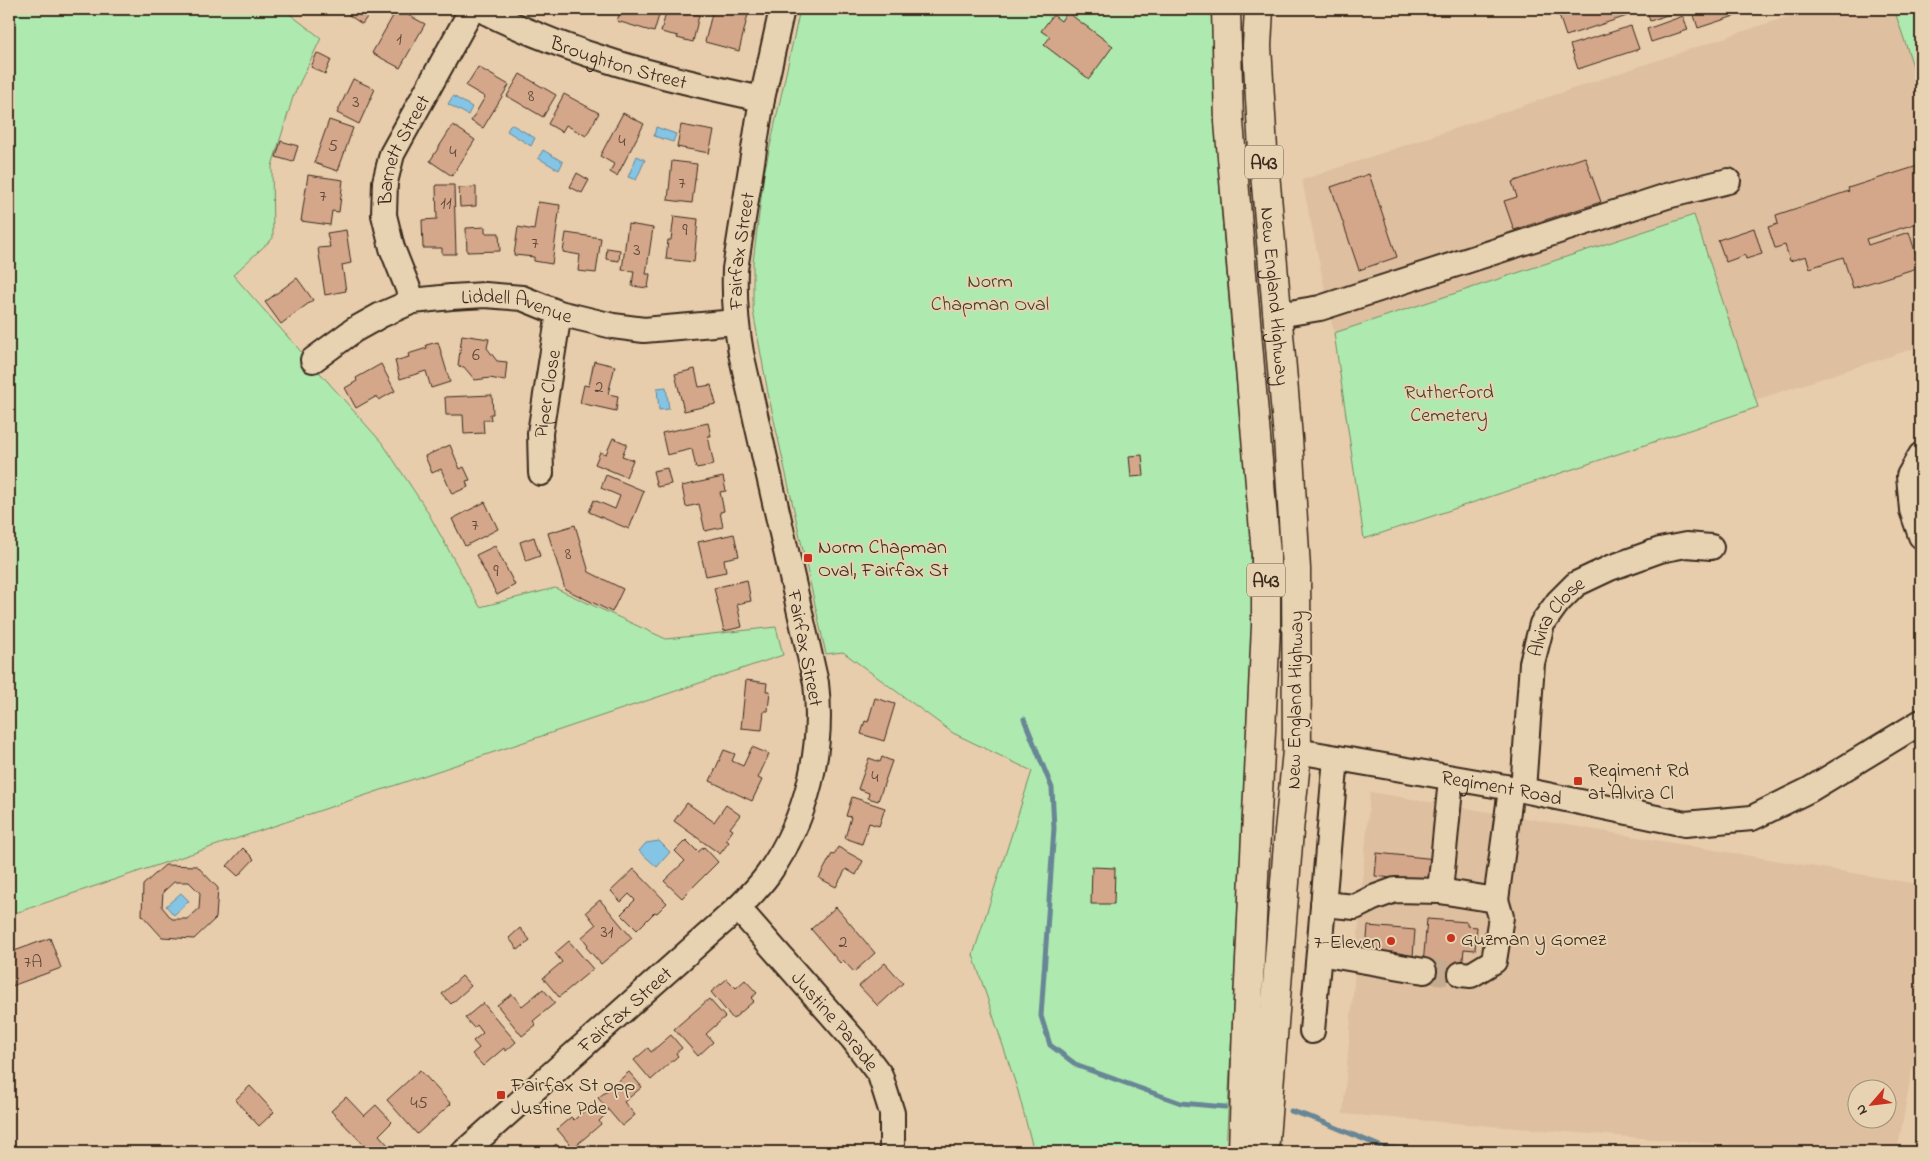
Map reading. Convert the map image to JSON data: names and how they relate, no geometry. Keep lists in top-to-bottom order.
{
  "streets": {
    "highway": ["A43", "New England Highway"],
    "street": [
      "Broughton Street",
      "Barnett Street",
      "Fairfax Street",
      "Liddell Avenue",
      "Piper Close",
      "Alvira Close",
      "Regiment Road",
      "Justine Parade"
    ]
  },
  "crossings": [
    ["Broughton Street", "Fairfax Street"],
    ["Barnett Street", "Liddell Avenue"],
    ["Fairfax Street", "Liddell Avenue"],
    ["Fairfax Street", "Justine Parade"],
    ["New England Highway", "Regiment Road"],
    ["Liddell Avenue", "Piper Close"],
    ["Alvira Close", "Regiment Road"]
  ],
  "parks": ["Norm Chapman Oval", "Rutherford Cemetery"],
  "places": {
    "transit": ["Norm Chapman Oval, Fairfax St", "Regiment Rd at Alvira Cl", "Fairfax St opp Justine Pde"],
    "other": ["Guzman y Gomez", "7-Eleven"]
  },
  "house_numbers": [
    "1",
    "8",
    "3",
    "4",
    "5",
    "4",
    "7",
    "7",
    "11",
    "9",
    "7",
    "3",
    "6",
    "2",
    "7",
    "8",
    "9",
    "4",
    "31",
    "2",
    "7A",
    "45"
  ],
  "north": "bottom left"
}
